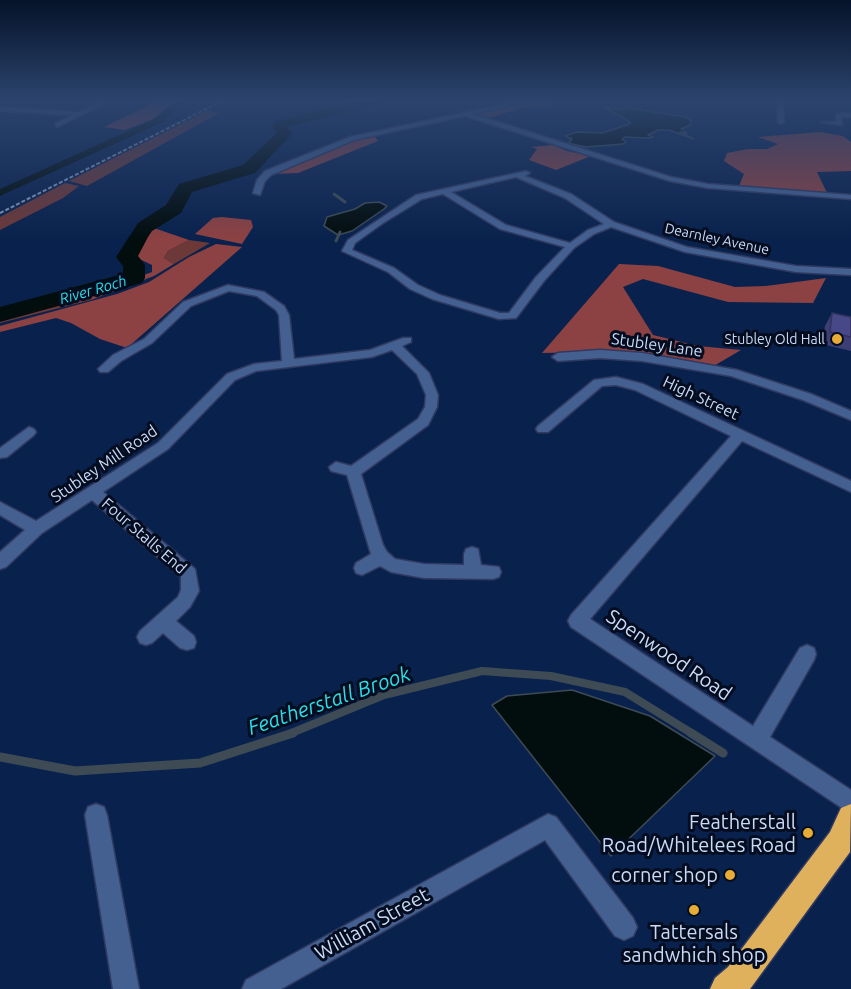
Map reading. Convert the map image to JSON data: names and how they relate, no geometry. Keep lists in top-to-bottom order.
{
  "streets": {
    "street": [
      "Dearnley Avenue",
      "Stubley Lane",
      "High Street",
      "Stubley Mill Road",
      "Four Stalls End",
      "Spenwood Road",
      "William Street"
    ]
  },
  "crossings": [
    ["High Street", "Spenwood Road"],
    ["Stubley Mill Road", "Four Stalls End"]
  ],
  "water": ["River Roch", "Featherstall Brook"],
  "places": [
    "Stubley Old Hall",
    "Featherstall Road/Whitelees Road",
    "corner shop",
    "Tattersals sandwhich shop"
  ]
}
